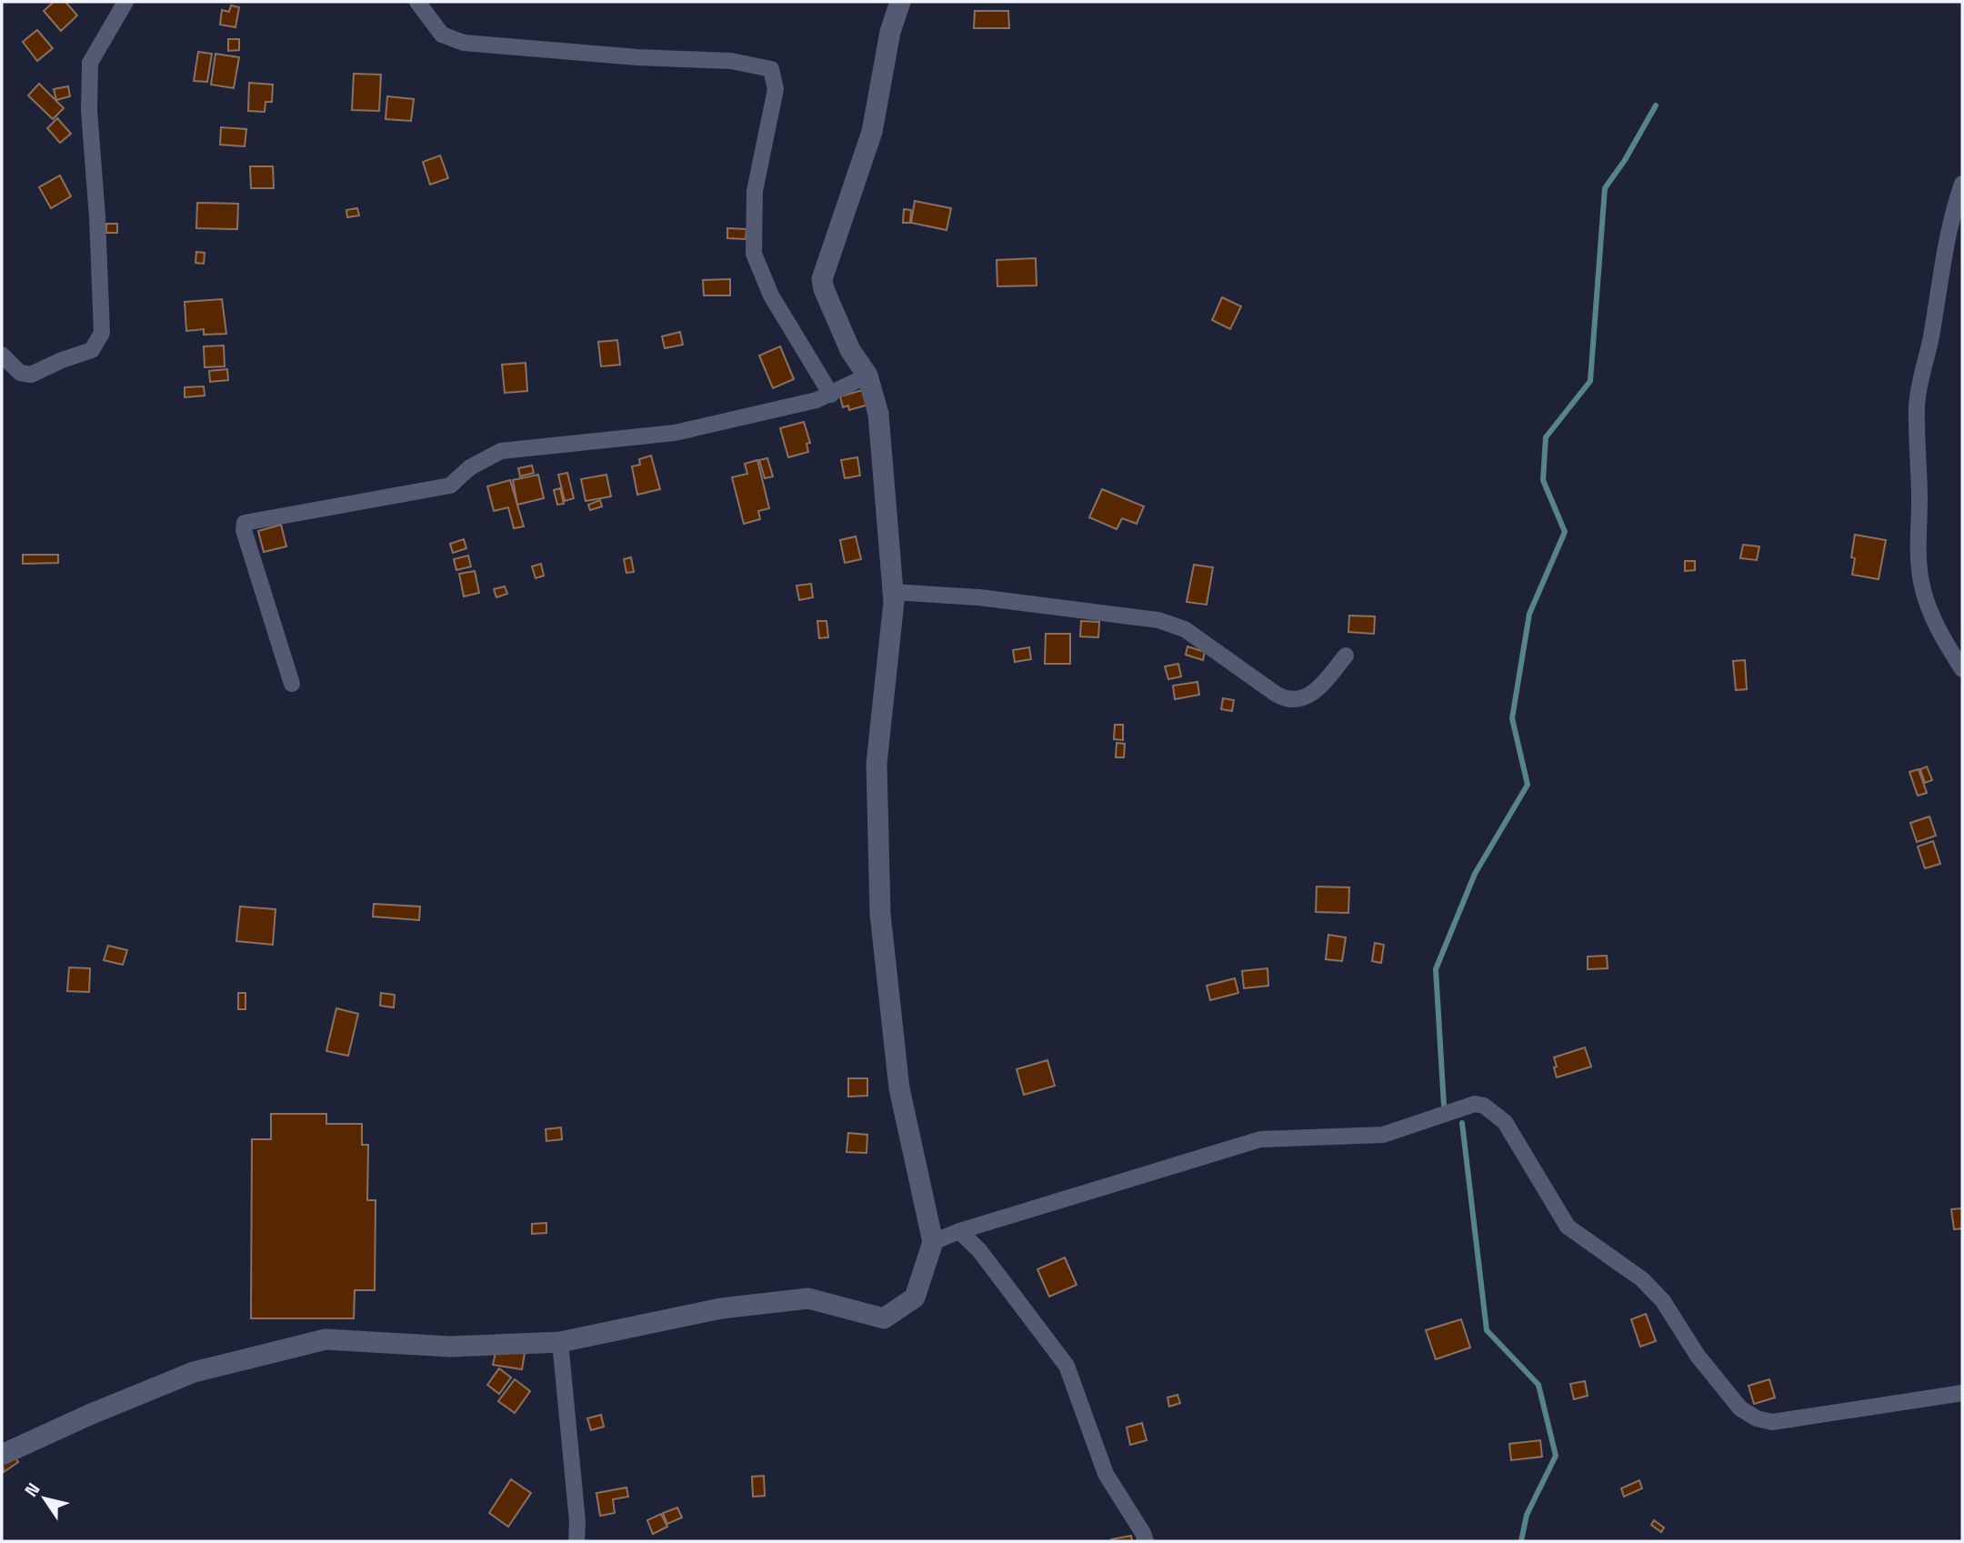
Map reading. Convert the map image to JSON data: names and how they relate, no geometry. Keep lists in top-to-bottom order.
{
  "north": "top left"
}
